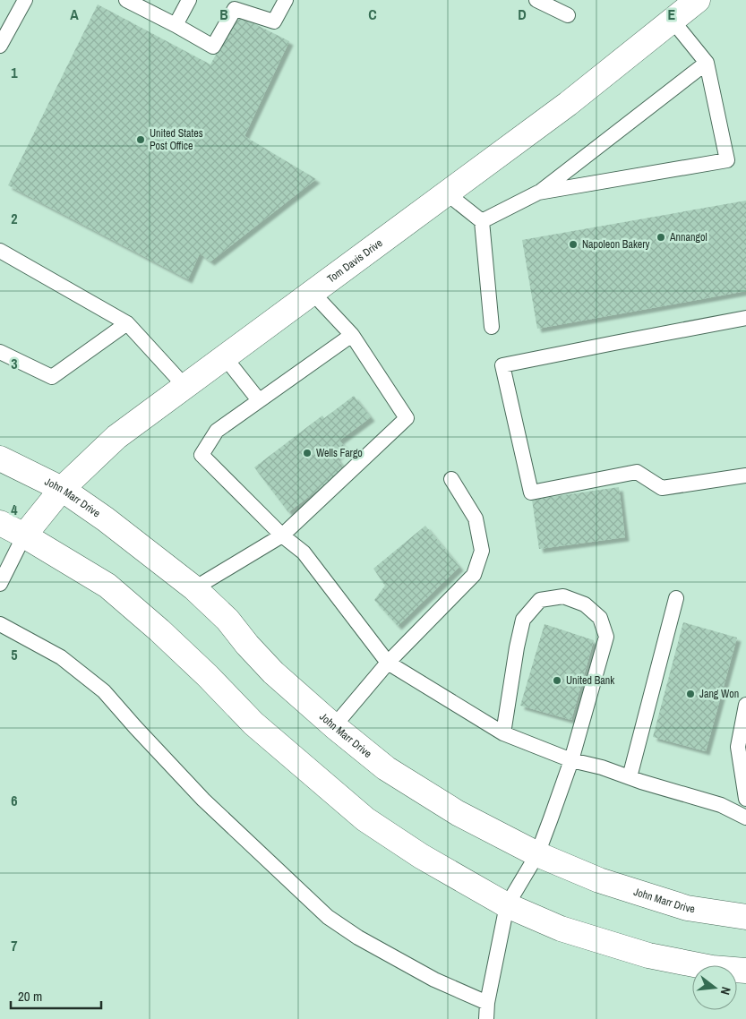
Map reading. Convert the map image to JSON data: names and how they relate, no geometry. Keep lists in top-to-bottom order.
{
  "streets": {
    "street": ["Tom Davis Drive", "John Marr Drive"]
  },
  "crossings": [
    ["Tom Davis Drive", "John Marr Drive"]
  ],
  "places": [
    "United States Post Office",
    "Annangol",
    "Napoleon Bakery",
    "Wells Fargo",
    "United Bank",
    "Jang Won"
  ],
  "scale_bar": "20 m",
  "north": "right",
  "grid": {
    "columns": [
      "A",
      "B",
      "C",
      "D",
      "E"
    ],
    "rows": [
      "1",
      "2",
      "3",
      "4",
      "5",
      "6",
      "7"
    ]
  }
}
